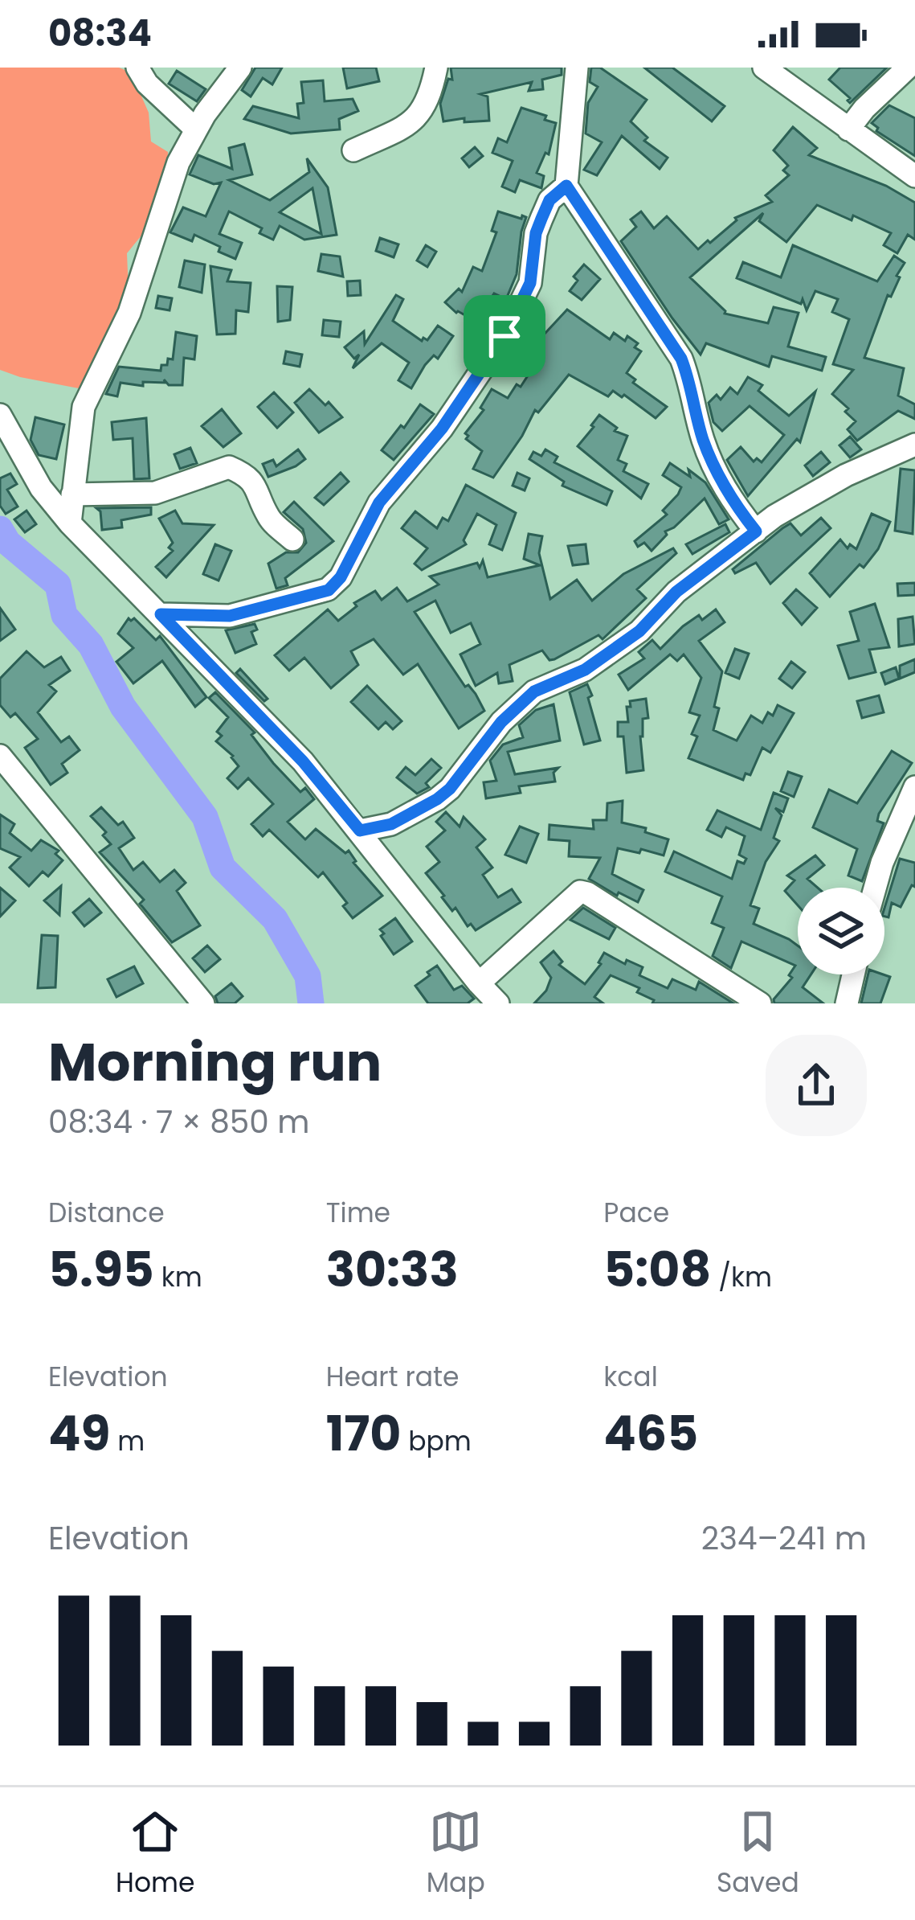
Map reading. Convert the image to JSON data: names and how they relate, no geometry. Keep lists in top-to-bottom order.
{
  "page": {
    "status": "08:34",
    "heading": ["Morning run", "08:34 · 7 × 850 m"],
    "stats": [
      ["Distance", "5.95 km"],
      ["Time", "30:33"],
      ["Pace", "5:08 /km"],
      ["Elevation", "49 m"],
      ["Heart rate", "170 bpm"],
      ["kcal", "465"]
    ],
    "chart": ["Elevation", "234–241 m"],
    "tabs": ["Home", "Map", "Saved"]
  }
}
